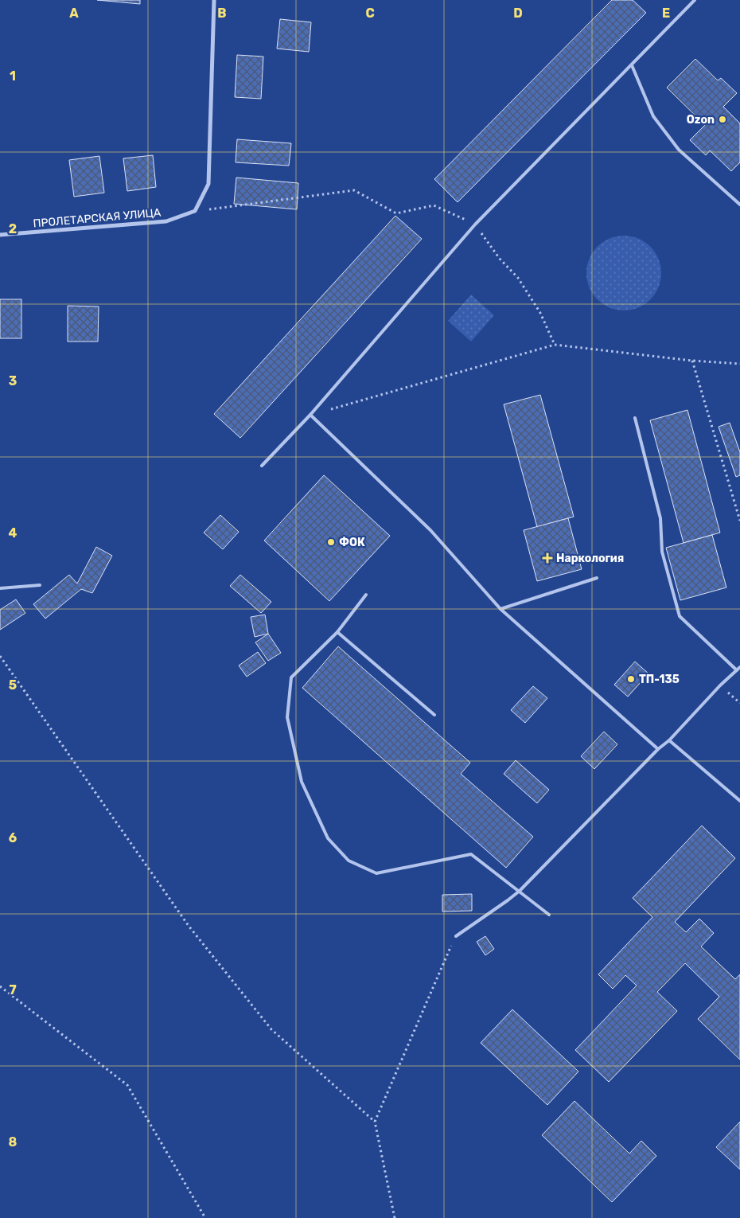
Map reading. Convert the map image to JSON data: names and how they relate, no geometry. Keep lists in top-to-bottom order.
{
  "streets": {
    "street": ["ПРОЛЕТАРСКАЯ УЛИЦА"]
  },
  "places": {
    "other": ["Ozon", "ФОК", "ТП-135"],
    "health": ["Наркология"]
  },
  "grid": {
    "columns": [
      "A",
      "B",
      "C",
      "D",
      "E"
    ],
    "rows": [
      "1",
      "2",
      "3",
      "4",
      "5",
      "6",
      "7",
      "8"
    ]
  }
}
